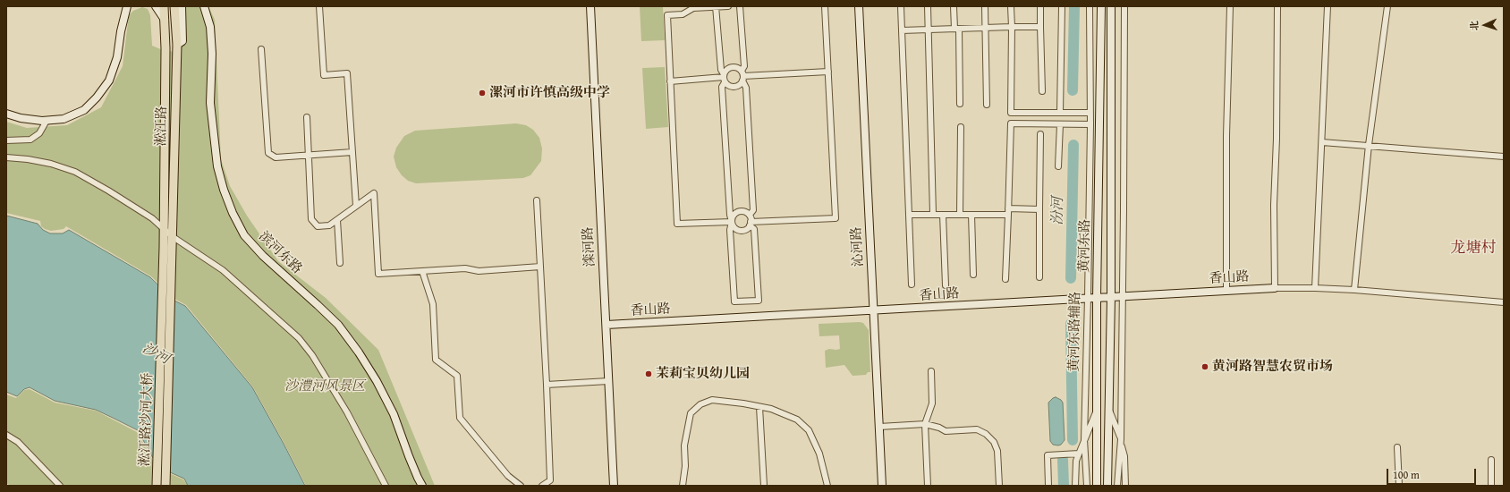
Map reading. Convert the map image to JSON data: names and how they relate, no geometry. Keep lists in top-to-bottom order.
{
  "streets": {
    "main road": ["淞江路", "淞江路沙河大桥"],
    "street": [
      "黄河东路",
      "滦河路",
      "沁河路",
      "滨河东路",
      "香山路",
      "黄河东路辅路"
    ]
  },
  "crossings": [
    ["淞江路", "淞江路沙河大桥"],
    ["黄河东路", "香山路"],
    ["滦河路", "香山路"],
    ["沁河路", "香山路"],
    ["香山路", "黄河东路辅路"]
  ],
  "districts": ["龙塘村"],
  "water": ["汾河", "沙河"],
  "parks": ["沙澧河风景区"],
  "places": ["漯河市许慎高级中学", "黄河路智慧农贸市场", "茉莉宝贝幼儿园"],
  "scale_bar": "100 m",
  "north": "left"
}
